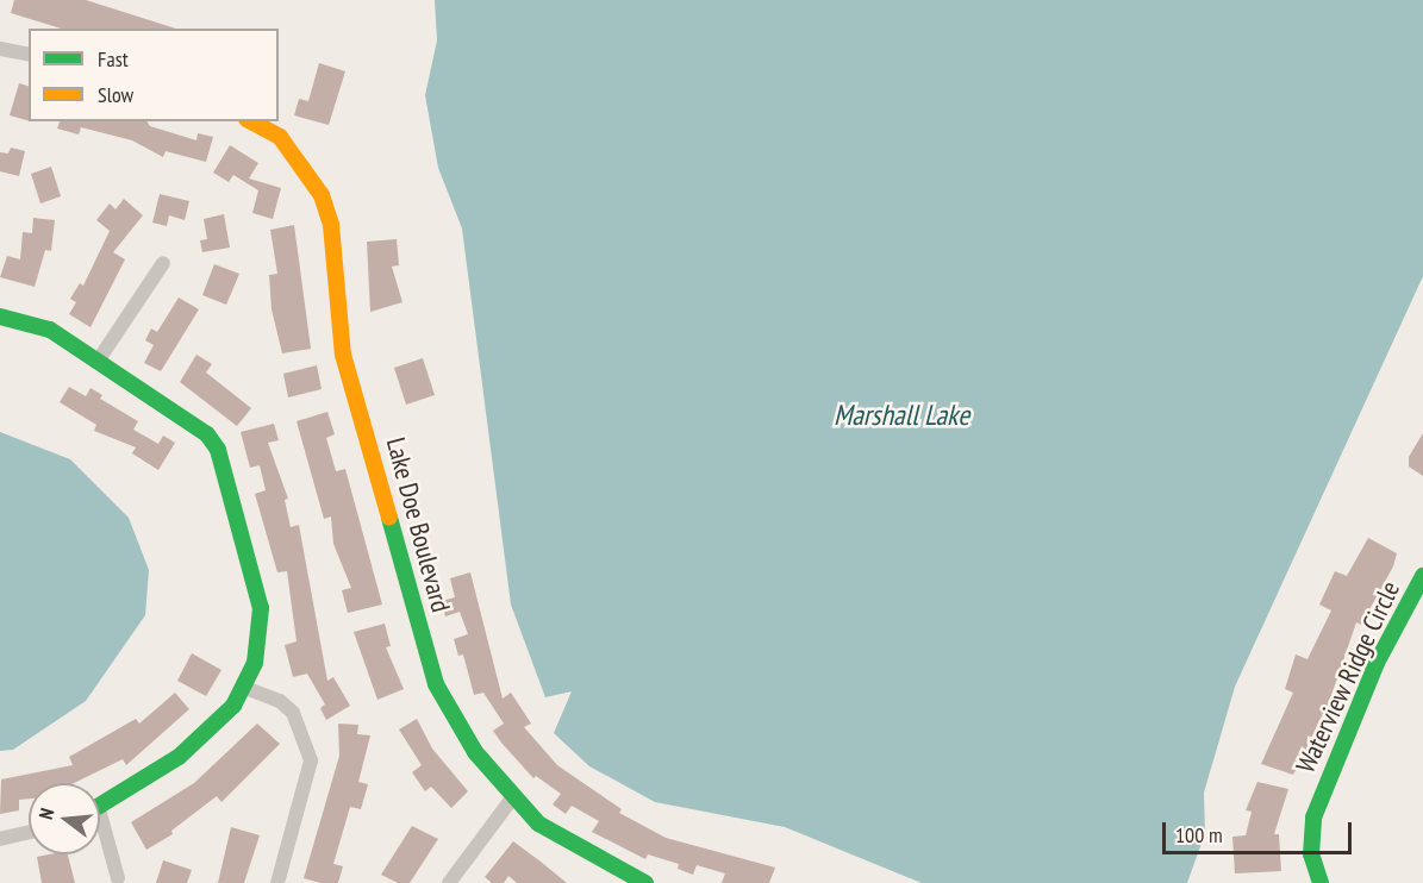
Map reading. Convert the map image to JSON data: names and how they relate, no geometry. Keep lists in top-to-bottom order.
{
  "streets": {
    "street": ["Lake Doe Boulevard", "Waterview Ridge Circle"]
  },
  "water": ["Marshall Lake"],
  "legend": ["Fast", "Slow"],
  "scale_bar": "100 m",
  "north": "left"
}
